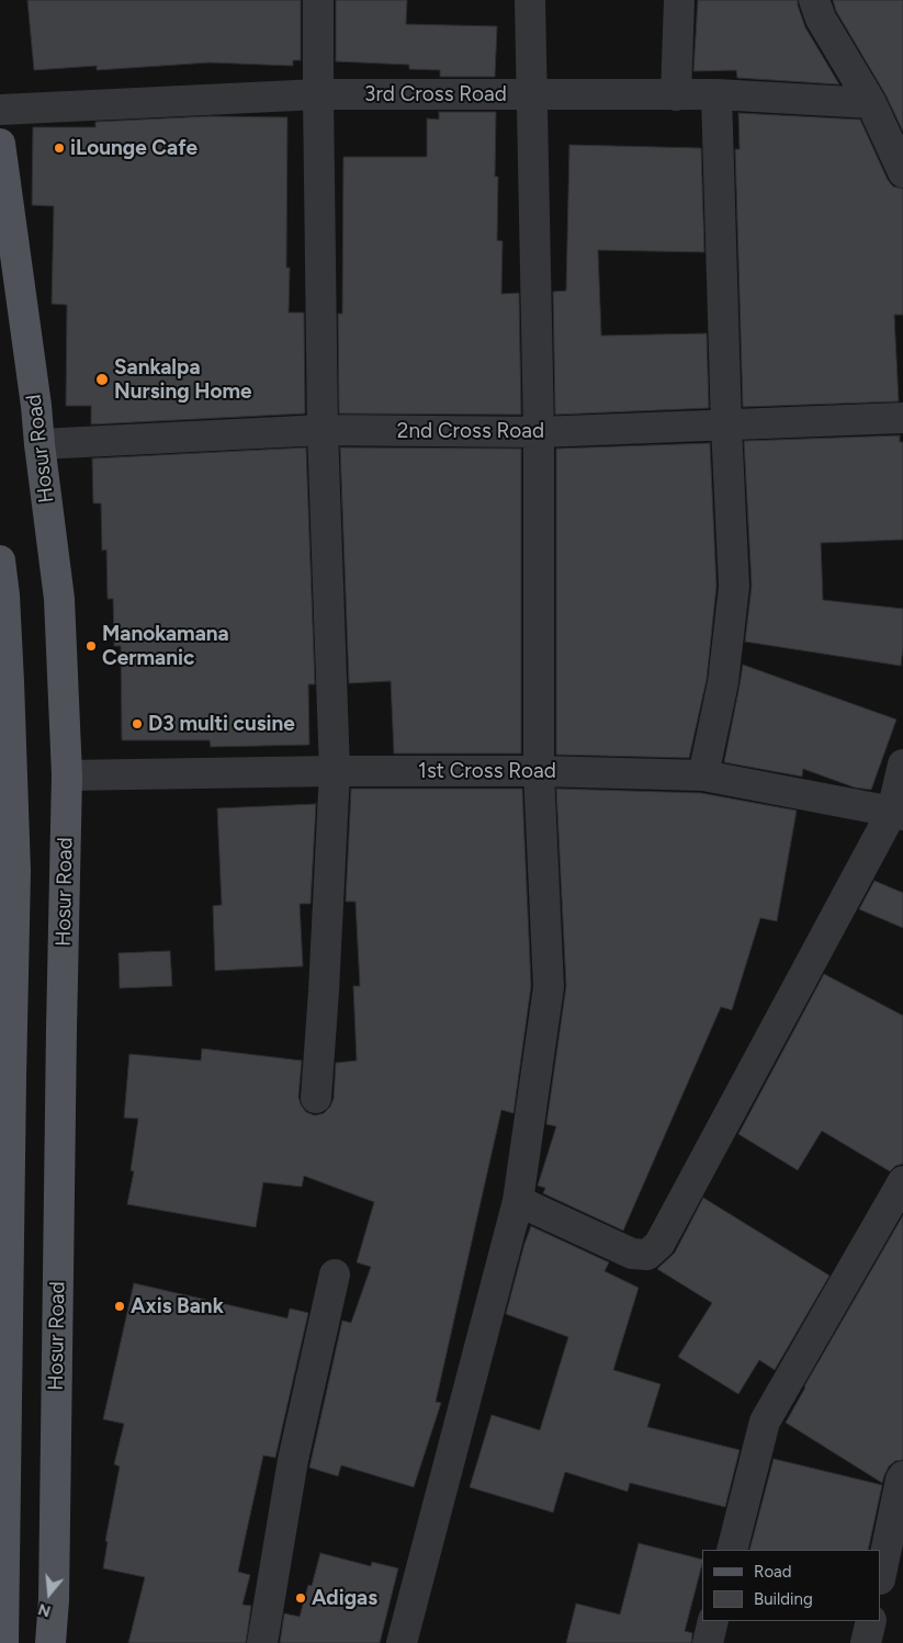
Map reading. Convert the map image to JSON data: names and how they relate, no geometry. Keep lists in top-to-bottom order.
{
  "streets": {
    "main road": ["Hosur Road"],
    "street": ["3rd Cross Road", "2nd Cross Road", "1st Cross Road"]
  },
  "crossings": [
    ["2nd Cross Road", "Hosur Road"],
    ["Hosur Road", "1st Cross Road"]
  ],
  "places": [
    "iLounge Cafe",
    "Sankalpa Nursing Home",
    "Manokamana Cermanic",
    "D3 multi cusine",
    "Axis Bank",
    "Adigas"
  ],
  "legend": ["Road", "Building"],
  "north": "bottom"
}
